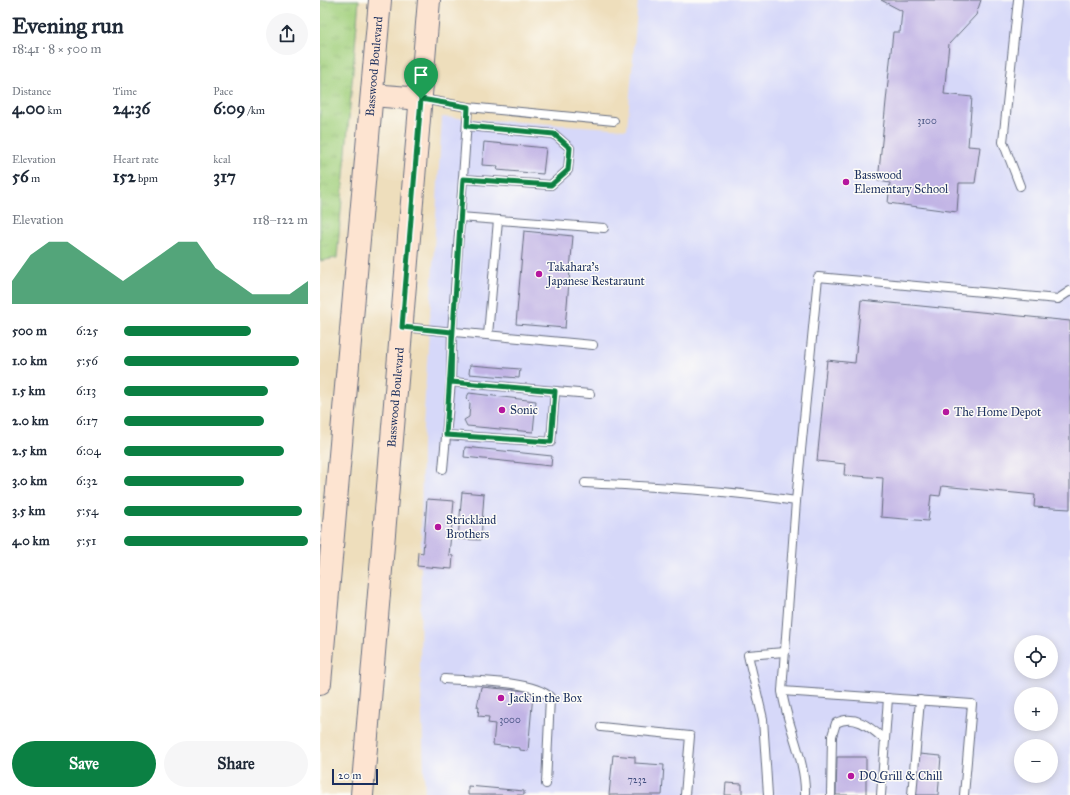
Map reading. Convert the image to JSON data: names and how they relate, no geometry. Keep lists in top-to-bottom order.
{
  "streets": {
    "main road": ["Basswood Boulevard"]
  },
  "places": [
    "Basswood Elementary School",
    "Takahara's Japanese Restaraunt",
    "Sonic",
    "The Home Depot",
    "Strickland Brothers",
    "Jack in the Box",
    "DQ Grill & Chill"
  ],
  "house_numbers": ["3100", "3000", "7232"],
  "scale_bar": "20 m",
  "page": {
    "heading": ["Evening run", "18:41 · 8 × 500 m"],
    "stats": [
      ["Distance", "4.00 km"],
      ["Time", "24:36"],
      ["Pace", "6:09 /km"],
      ["Elevation", "56 m"],
      ["Heart rate", "152 bpm"],
      ["kcal", "317"]
    ],
    "chart": ["Elevation", "118–122 m"],
    "list": [
      {
        "name": "500 m",
        "note": "6:25"
      },
      {
        "name": "1.0 km",
        "note": "5:56"
      },
      {
        "name": "1.5 km",
        "note": "6:13"
      },
      {
        "name": "2.0 km",
        "note": "6:17"
      },
      {
        "name": "2.5 km",
        "note": "6:04"
      },
      {
        "name": "3.0 km",
        "note": "6:32"
      },
      {
        "name": "3.5 km",
        "note": "5:54"
      },
      {
        "name": "4.0 km",
        "note": "5:51"
      }
    ],
    "map_buttons": ["+", "−"],
    "buttons": ["Save", "Share"],
    "scale": "20 m"
  }
}
